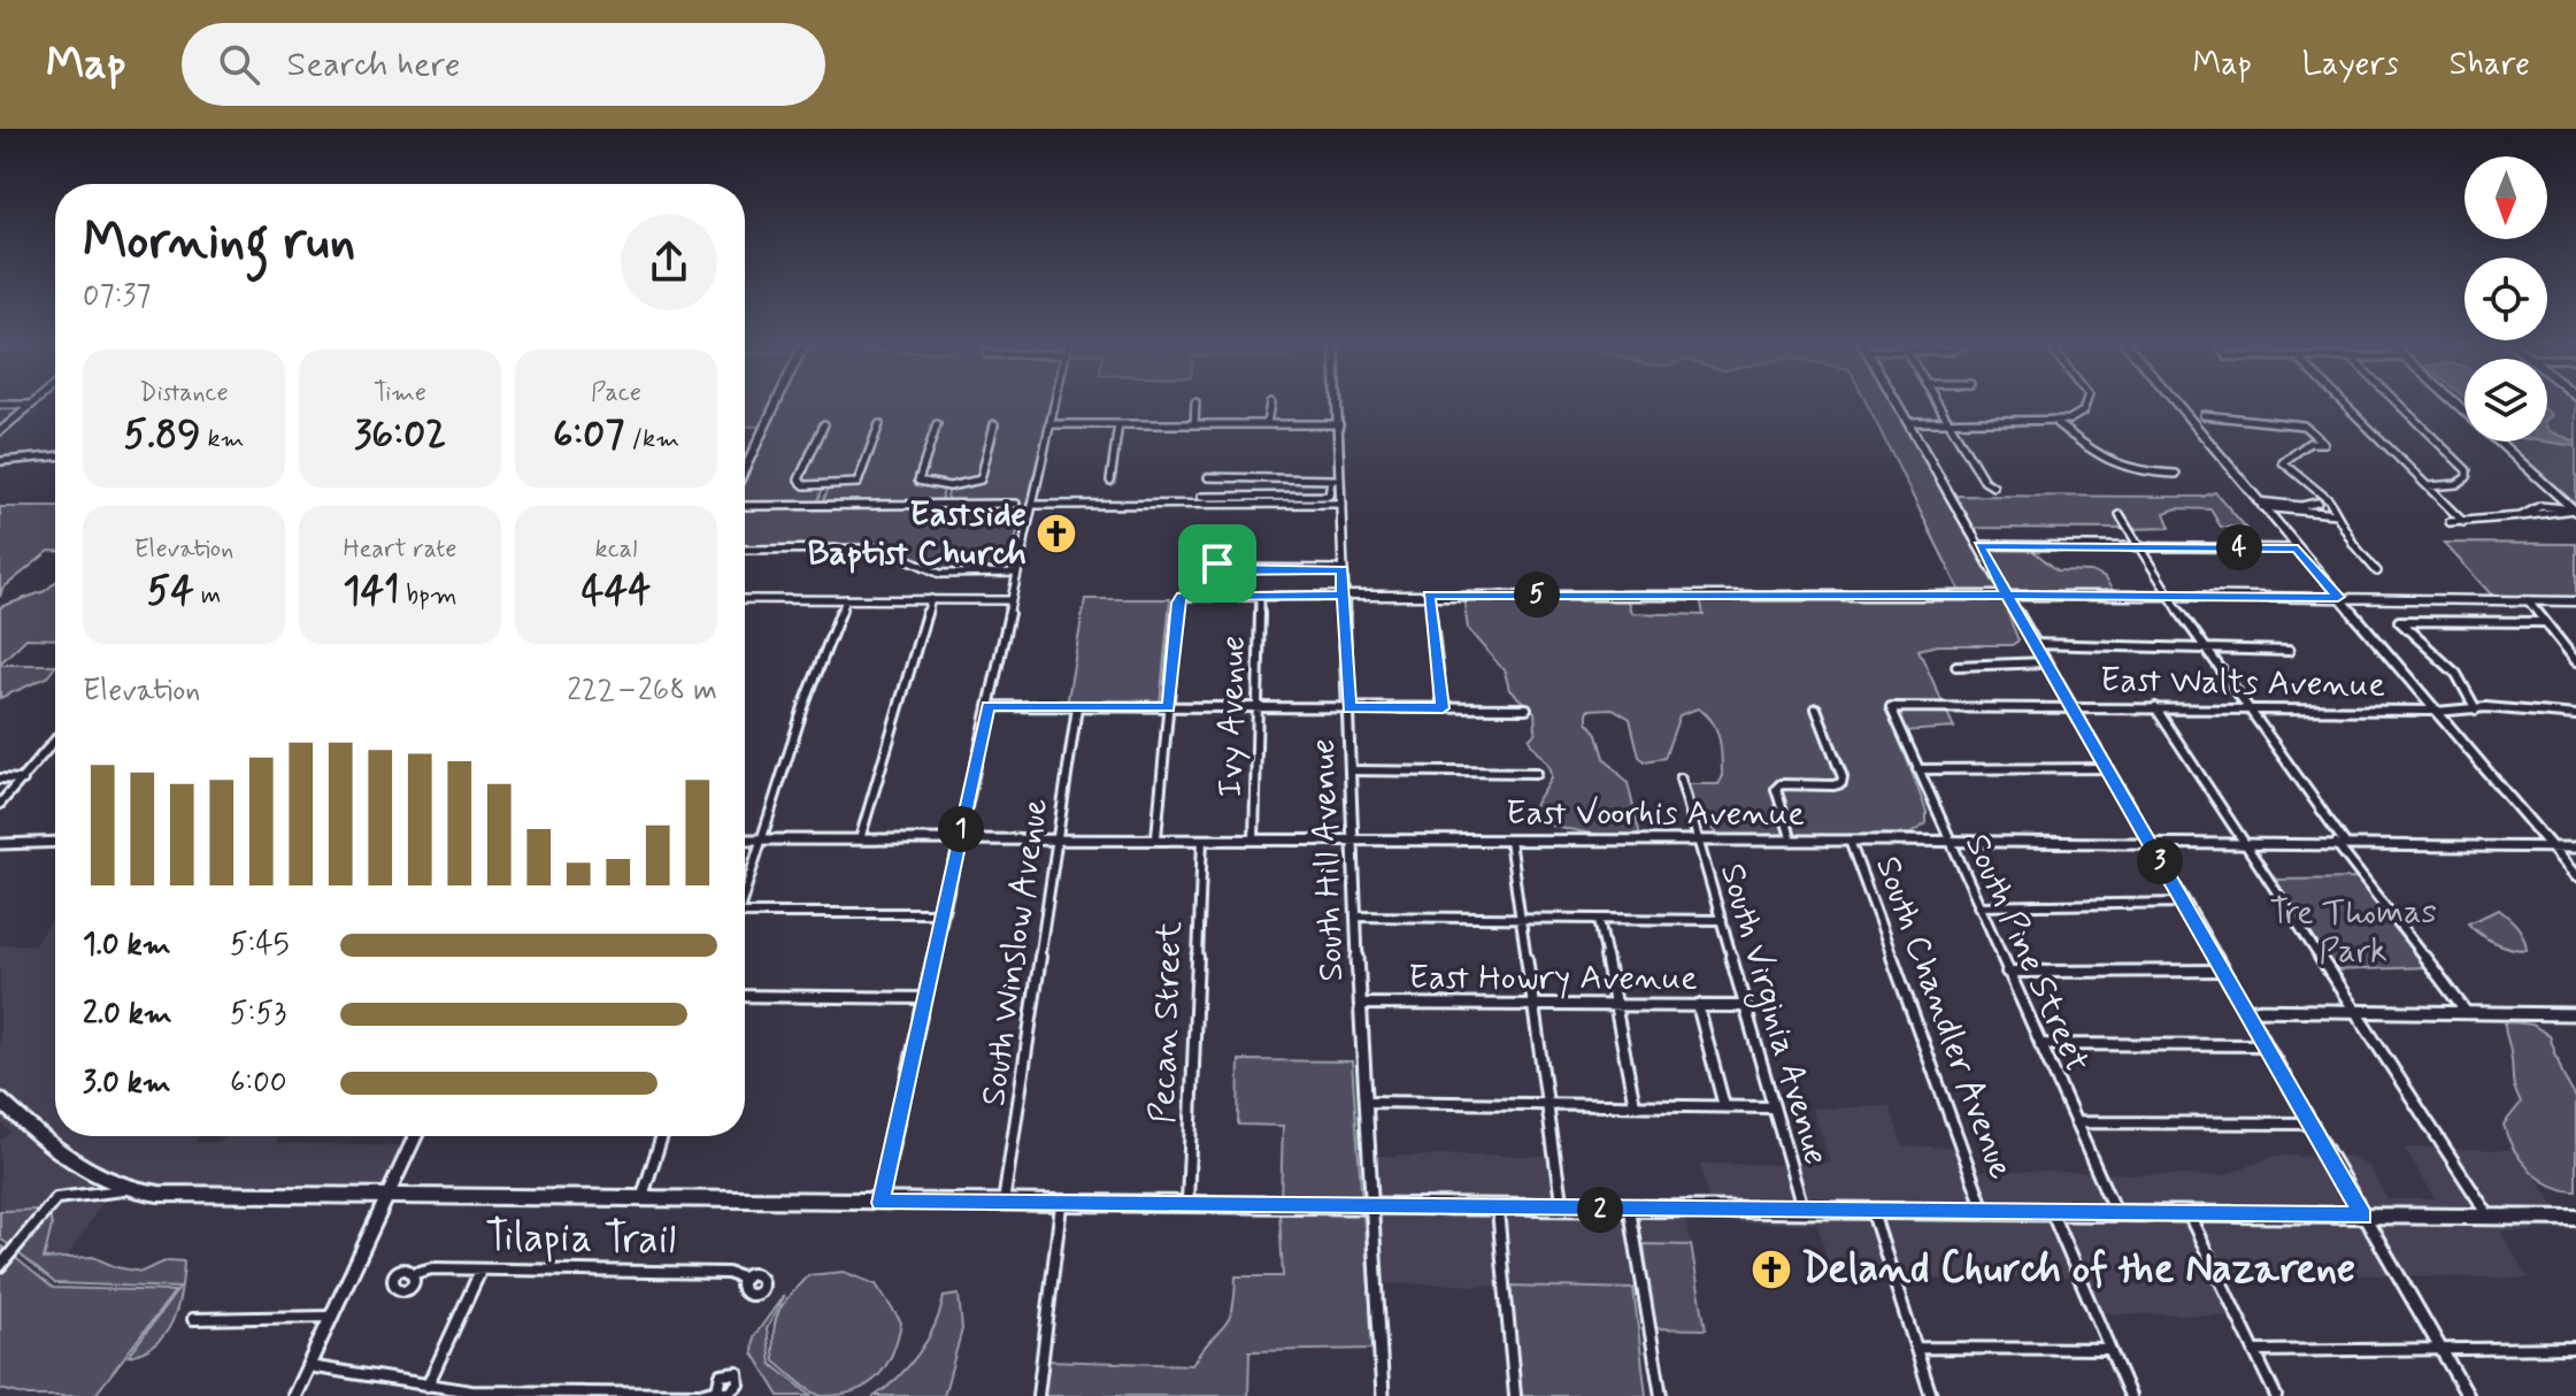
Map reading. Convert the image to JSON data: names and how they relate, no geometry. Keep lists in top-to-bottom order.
{
  "streets": {
    "street": [
      "East Walts Avenue",
      "Ivy Avenue",
      "East Voorhis Avenue",
      "South Hill Avenue",
      "South Winslow Avenue",
      "South Pine Street",
      "East Howry Avenue",
      "South Virginia Avenue",
      "South Chandler Avenue",
      "Pecan Street",
      "Tilapia Trail"
    ]
  },
  "crossings": [
    ["East Walts Avenue", "South Pine Street"],
    ["Ivy Avenue", "East Voorhis Avenue"],
    ["East Voorhis Avenue", "South Hill Avenue"],
    ["East Voorhis Avenue", "South Winslow Avenue"],
    ["East Voorhis Avenue", "South Pine Street"],
    ["East Voorhis Avenue", "South Virginia Avenue"],
    ["East Voorhis Avenue", "South Chandler Avenue"],
    ["East Voorhis Avenue", "Pecan Street"],
    ["South Hill Avenue", "East Howry Avenue"],
    ["East Howry Avenue", "South Virginia Avenue"]
  ],
  "parks": ["Tre Thomas Park"],
  "places": {
    "church": ["Eastside Baptist Church", "Deland Church of the Nazarene"]
  },
  "north": "bottom",
  "page": {
    "header": "Map",
    "search": "Search here",
    "nav": ["Map", "Layers", "Share"],
    "heading": ["Morning run", "07:37"],
    "stats": [
      ["Distance", "5.89 km"],
      ["Time", "36:02"],
      ["Pace", "6:07 /km"],
      ["Elevation", "54 m"],
      ["Heart rate", "141 bpm"],
      ["kcal", "444"]
    ],
    "pins": [
      "4",
      "5",
      "1",
      "3",
      "2"
    ],
    "chart": ["Elevation", "222–268 m"],
    "list": [
      {
        "name": "1.0 km",
        "note": "5:45"
      },
      {
        "name": "2.0 km",
        "note": "5:53"
      },
      {
        "name": "3.0 km",
        "note": "6:00"
      }
    ]
  }
}
